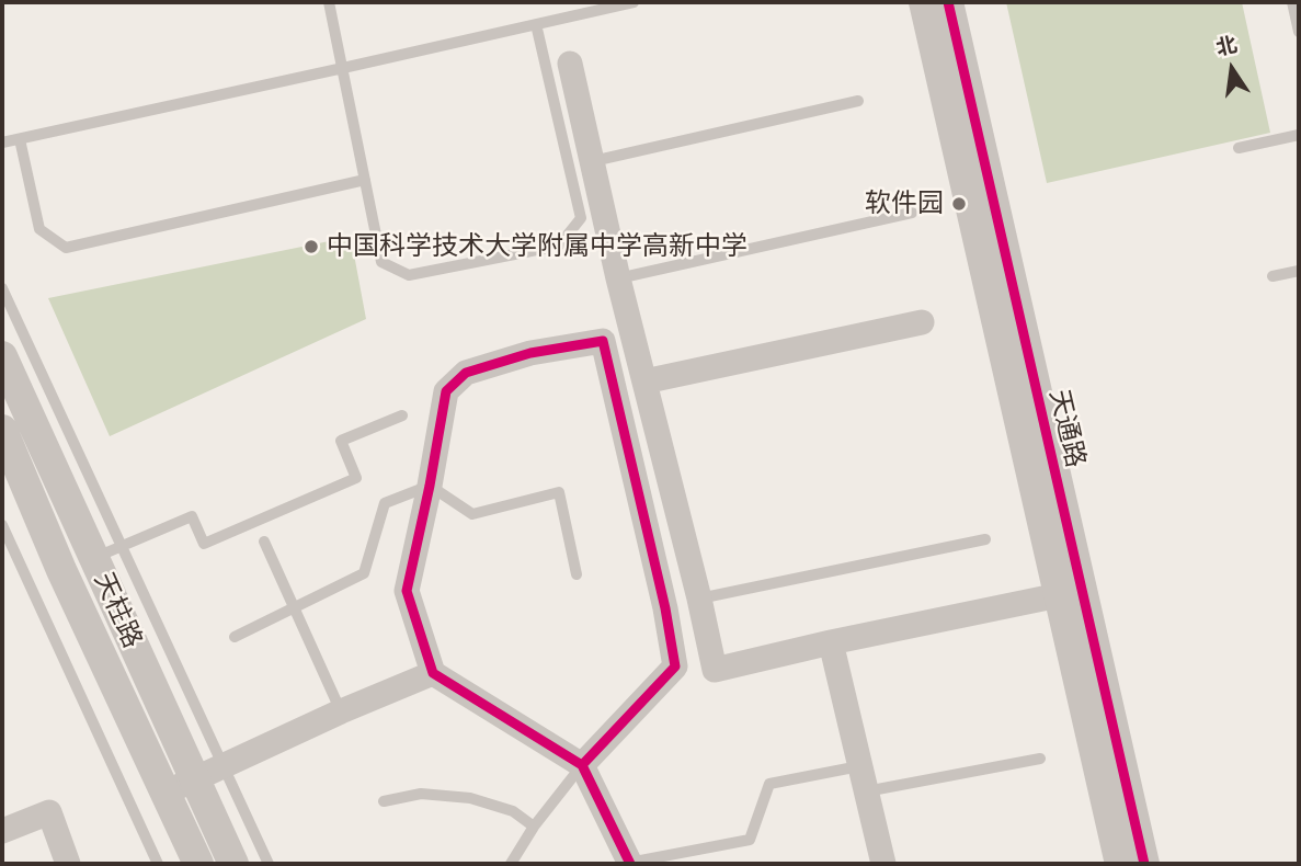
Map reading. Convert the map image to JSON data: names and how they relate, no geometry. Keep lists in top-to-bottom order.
{
  "streets": {
    "street": ["天通路", "天柱路"]
  },
  "places": ["软件园", "中国科学技术大学附属中学高新中学"],
  "north": "top"
}
